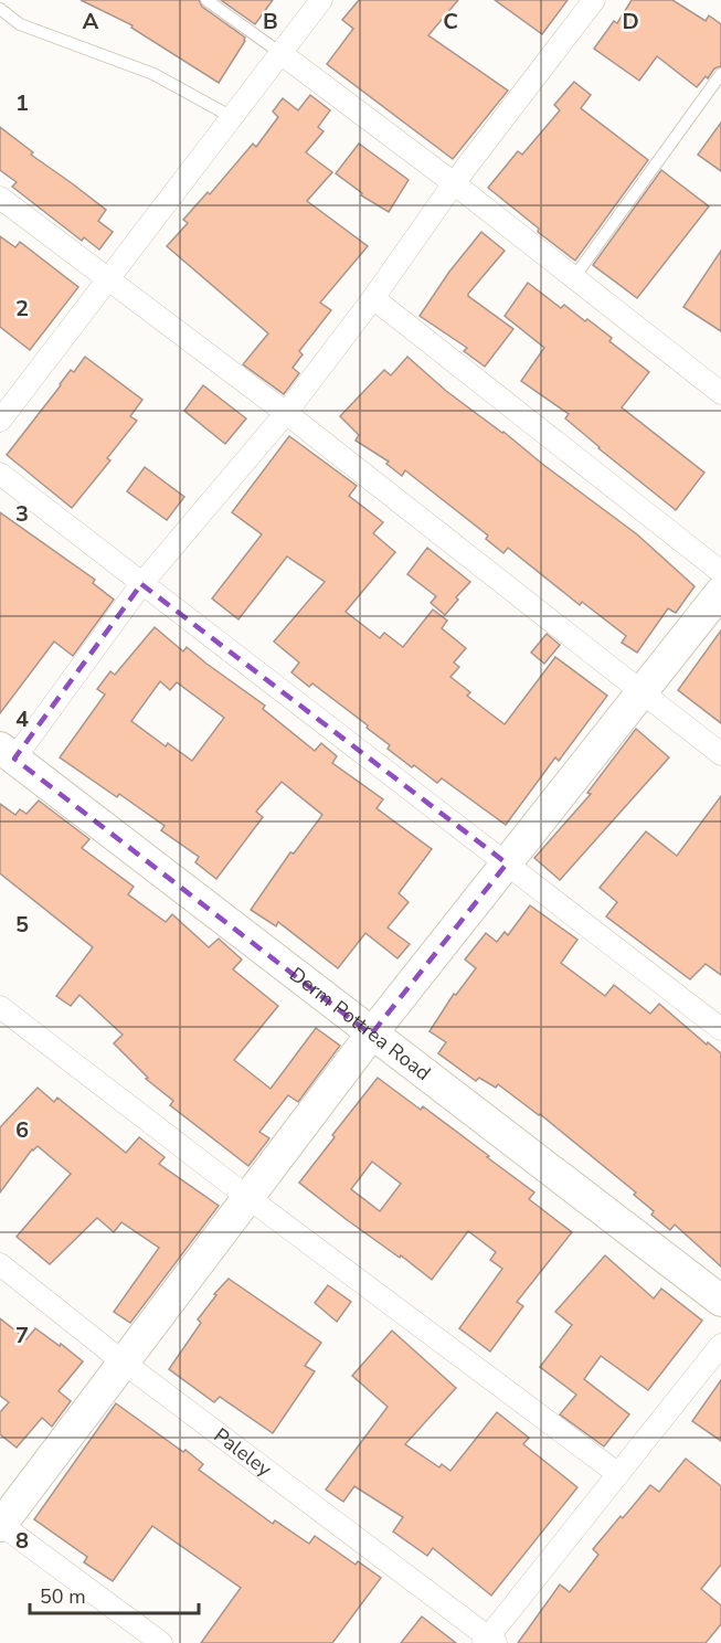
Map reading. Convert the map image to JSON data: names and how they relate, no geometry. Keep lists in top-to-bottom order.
{
  "streets": {
    "street": ["Derm Pottrea Road", "Paleley"]
  },
  "scale_bar": "50 m",
  "grid": {
    "columns": [
      "A",
      "B",
      "C",
      "D"
    ],
    "rows": [
      "1",
      "2",
      "3",
      "4",
      "5",
      "6",
      "7",
      "8"
    ]
  }
}
